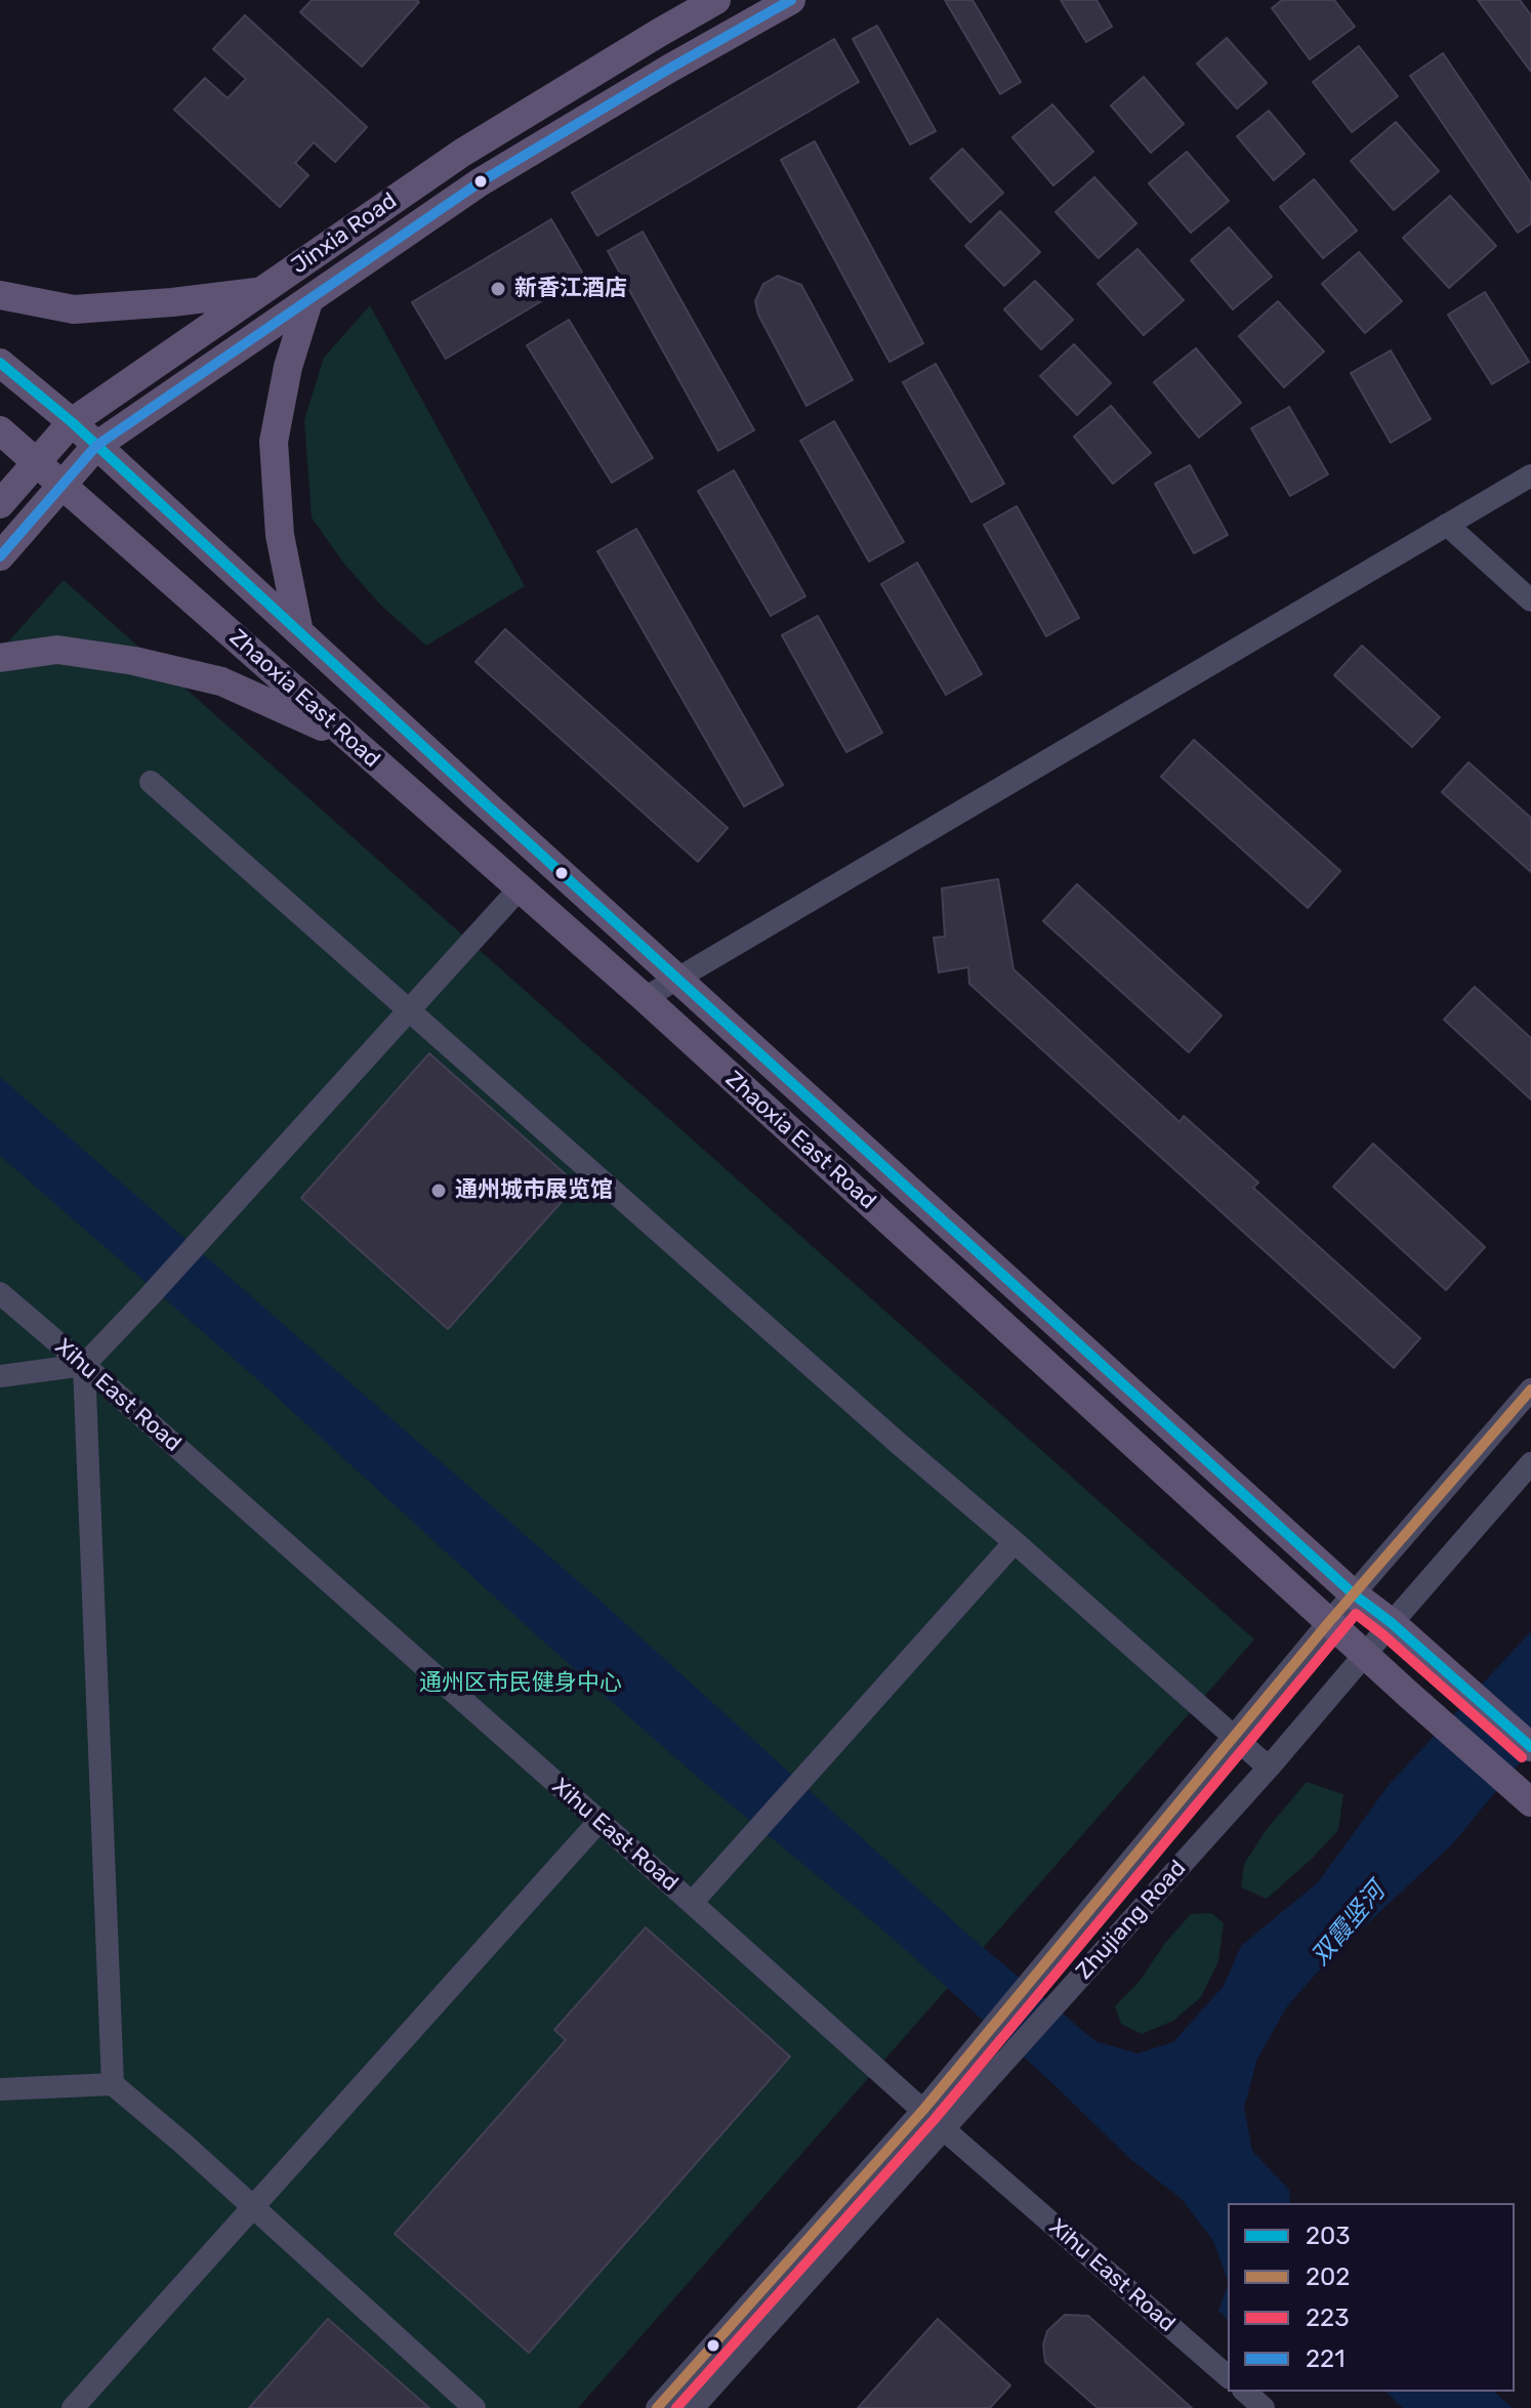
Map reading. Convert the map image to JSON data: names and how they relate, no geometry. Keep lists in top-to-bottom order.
{
  "streets": {
    "main road": ["Jinxia Road", "Zhaoxia East Road"],
    "street": ["Xihu East Road", "Zhujiang Road"]
  },
  "crossings": [
    ["Jinxia Road", "Zhaoxia East Road"],
    ["Zhaoxia East Road", "Zhujiang Road"],
    ["Xihu East Road", "Zhujiang Road"]
  ],
  "water": ["双霞竖河"],
  "parks": ["通州区市民健身中心"],
  "places": ["新香江酒店", "通州城市展览馆"],
  "lines": [
    "transit line 221",
    "transit line 203",
    "transit line 202",
    "transit line 223"
  ],
  "legend": [
    "203",
    "202",
    "223",
    "221"
  ]
}
